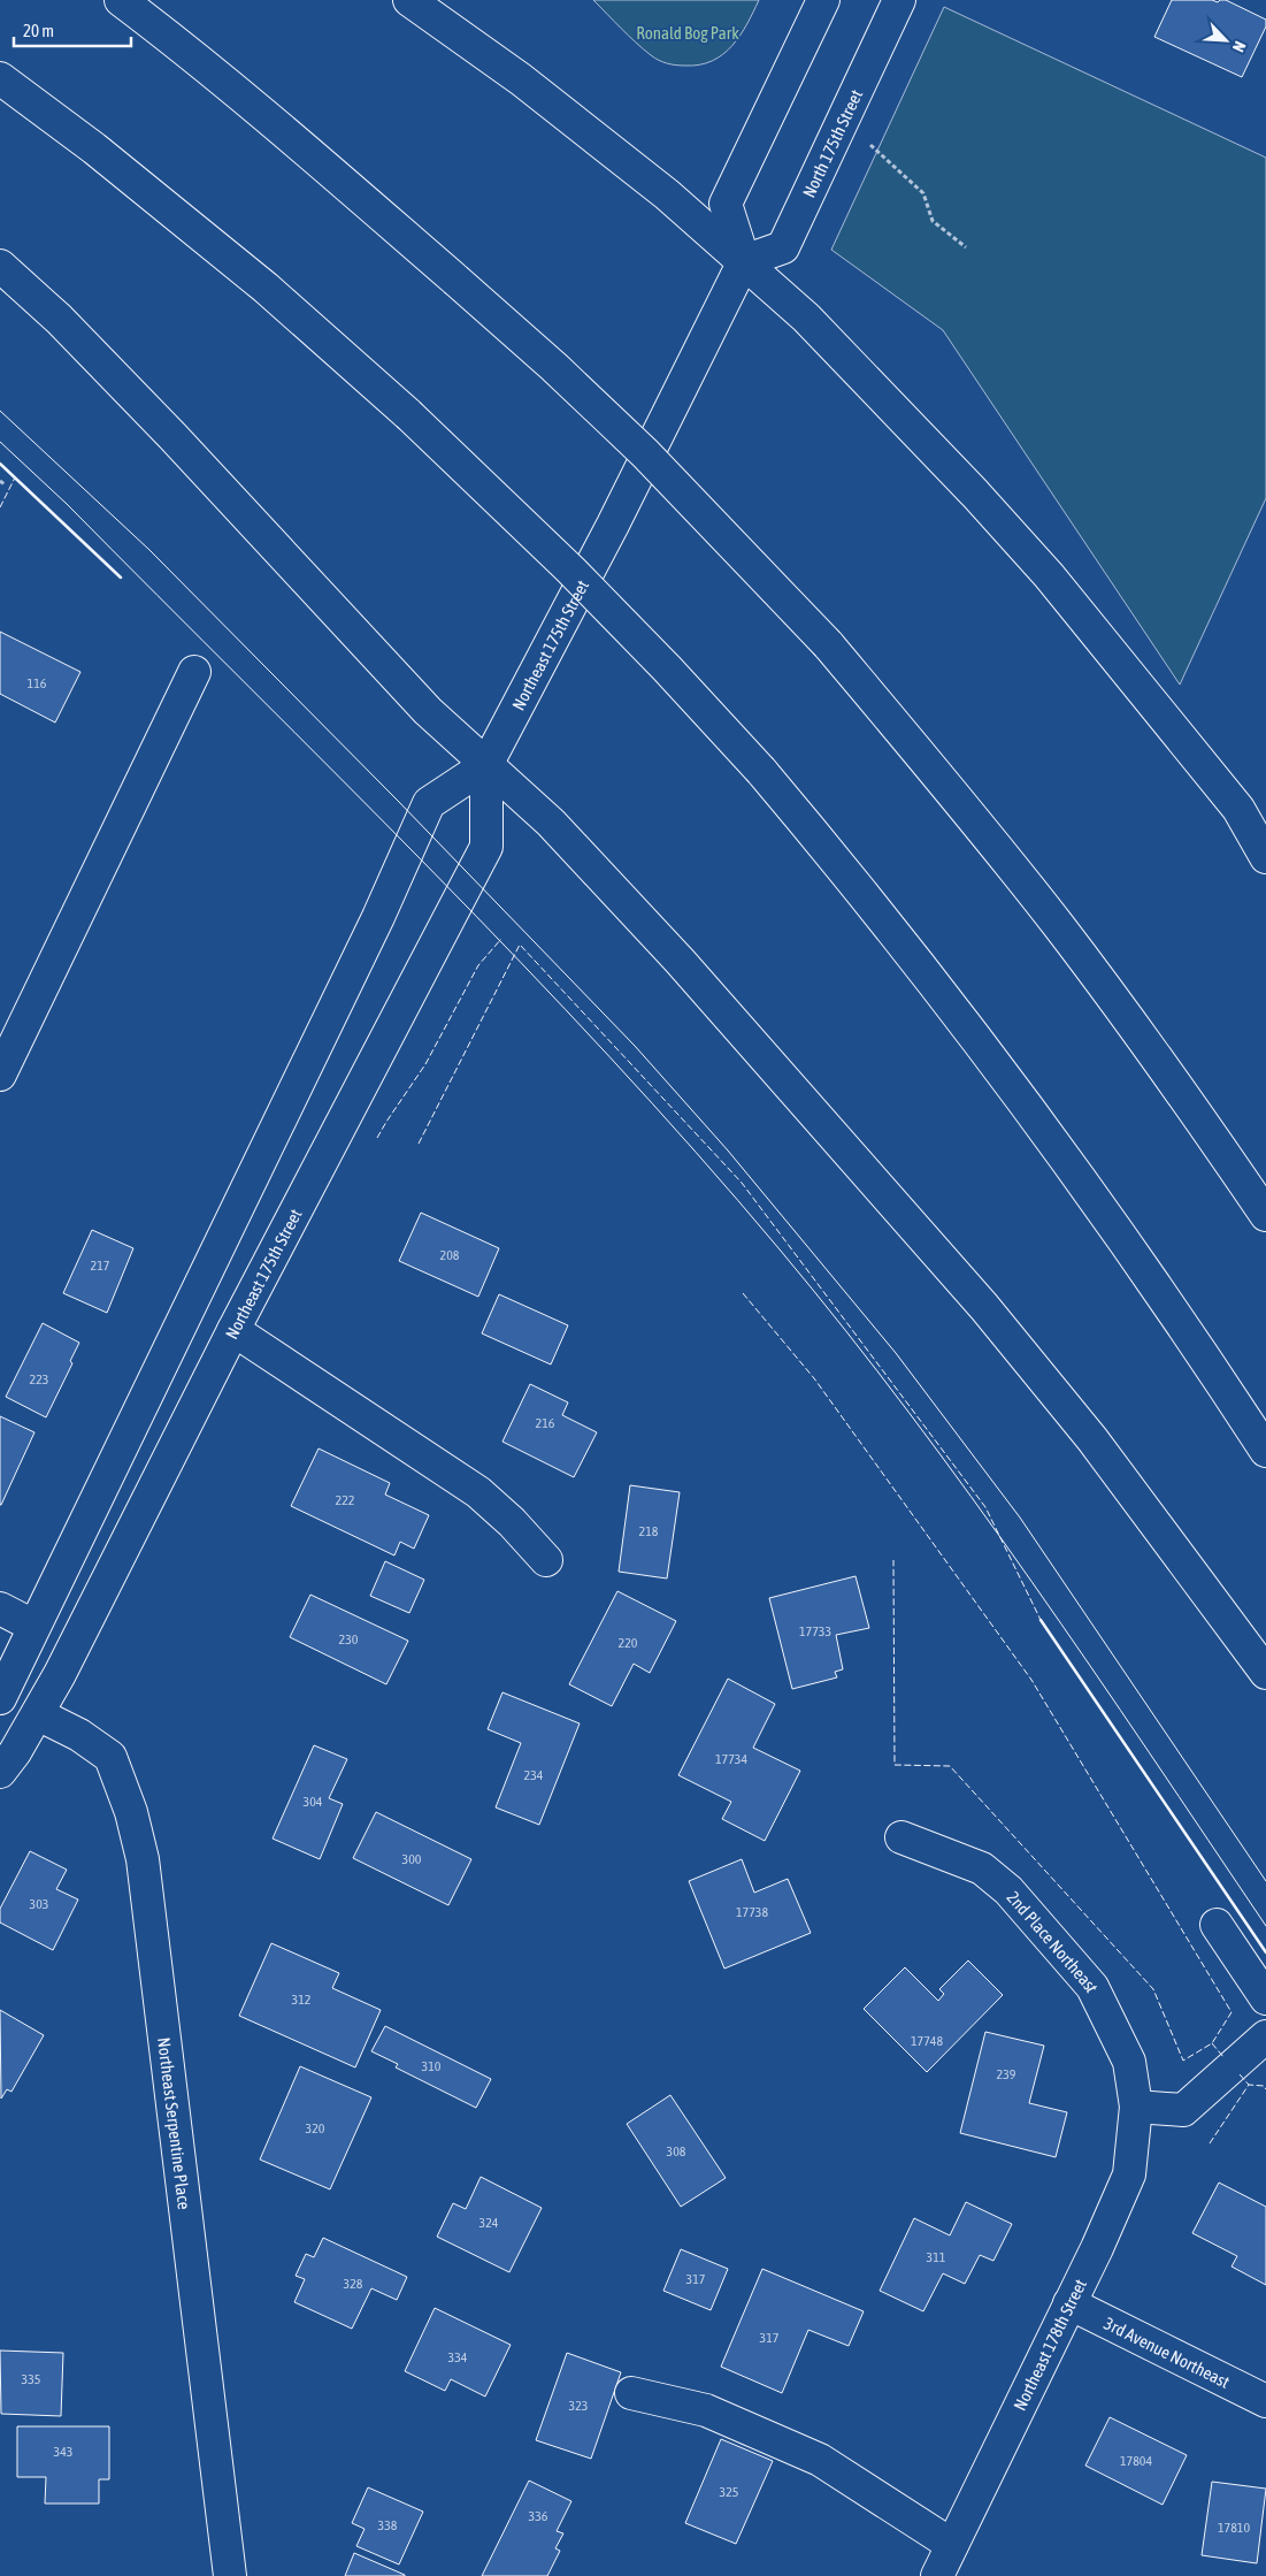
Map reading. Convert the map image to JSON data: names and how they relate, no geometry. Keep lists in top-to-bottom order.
{
  "streets": {
    "main road": [
      "North 175th Street",
      "Northeast 175th Street",
      "2nd Place Northeast",
      "Northeast Serpentine Place",
      "Northeast 178th Street",
      "3rd Avenue Northeast"
    ]
  },
  "crossings": [
    ["North 175th Street", "Northeast 175th Street"],
    ["Northeast 175th Street", "Northeast Serpentine Place"],
    ["2nd Place Northeast", "Northeast 178th Street"],
    ["Northeast 178th Street", "3rd Avenue Northeast"]
  ],
  "parks": ["Ronald Bog Park"],
  "house_numbers": [
    "116",
    "208",
    "217",
    "223",
    "216",
    "222",
    "218",
    "17733",
    "230",
    "220",
    "17734",
    "234",
    "304",
    "300",
    "303",
    "17738",
    "312",
    "17748",
    "310",
    "239",
    "320",
    "308",
    "324",
    "311",
    "317",
    "328",
    "317",
    "334",
    "335",
    "323",
    "343",
    "17804",
    "325",
    "336",
    "338",
    "17810"
  ],
  "scale_bar": "20 m",
  "north": "bottom right"
}
